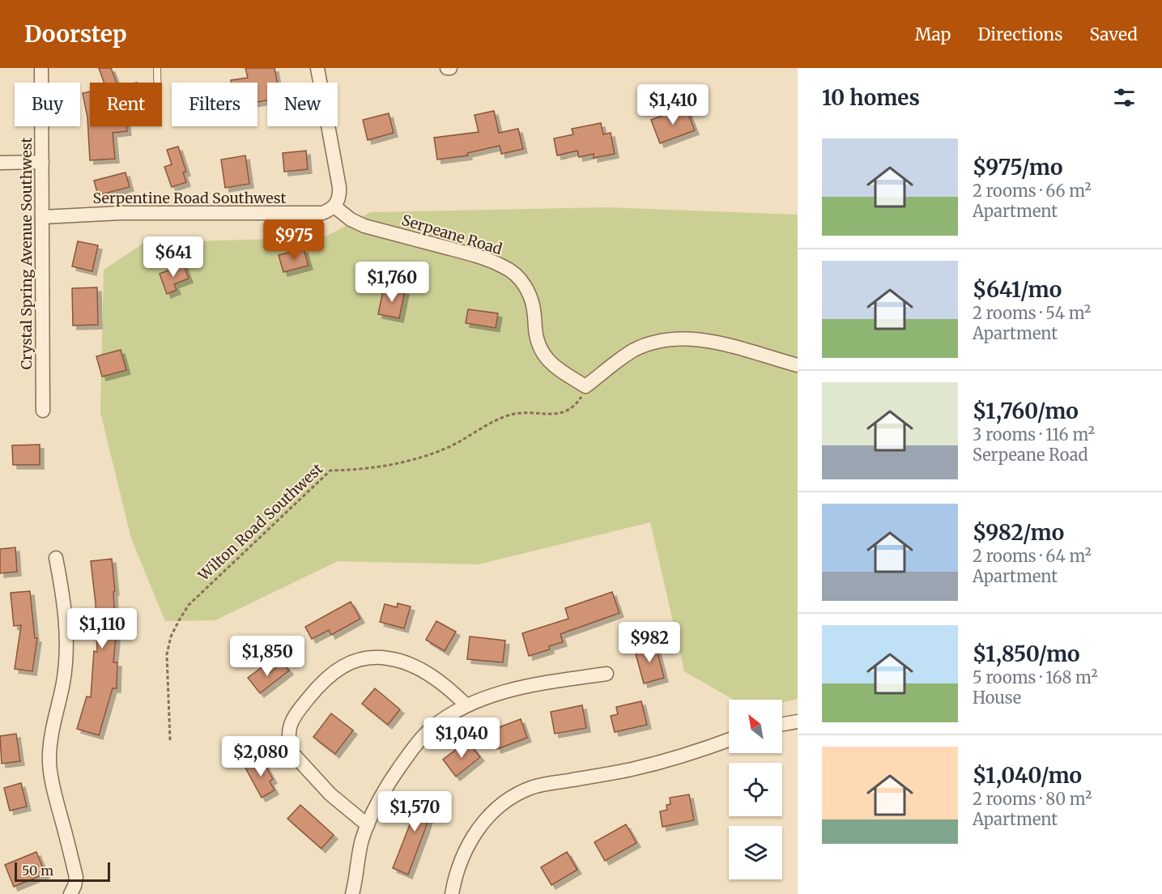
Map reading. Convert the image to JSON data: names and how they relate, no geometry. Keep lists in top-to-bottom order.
{
  "streets": {
    "street": ["Serpentine Road Southwest", "Serpeane Road", "Crystal Spring Avenue Southwest"],
    "path": ["Wilton Road Southwest"]
  },
  "crossings": [
    ["Serpentine Road Southwest", "Serpeane Road"],
    ["Serpentine Road Southwest", "Crystal Spring Avenue Southwest"],
    ["Serpeane Road", "Wilton Road Southwest"]
  ],
  "scale_bar": "50 m",
  "north": "top left",
  "page": {
    "header": "Doorstep",
    "nav": ["Map", "Directions", "Saved"],
    "heading": "10 homes",
    "chip": [
      "Buy",
      "Rent",
      "Filters",
      "New"
    ],
    "price": [
      "$1,410",
      "$975",
      "$641",
      "$1,760",
      "$1,110",
      "$982",
      "$1,850",
      "$1,040",
      "$2,080",
      "$1,570"
    ],
    "list": [
      {
        "name": "$975/mo",
        "note": "2 rooms · 66 m² · Apartment"
      },
      {
        "name": "$641/mo",
        "note": "2 rooms · 54 m² · Apartment"
      },
      {
        "name": "$1,760/mo",
        "note": "3 rooms · 116 m² · Serpeane Road"
      },
      {
        "name": "$982/mo",
        "note": "2 rooms · 64 m² · Apartment"
      },
      {
        "name": "$1,850/mo",
        "note": "5 rooms · 168 m² · House"
      },
      {
        "name": "$1,040/mo",
        "note": "2 rooms · 80 m² · Apartment"
      }
    ],
    "scale": "50 m"
  }
}
